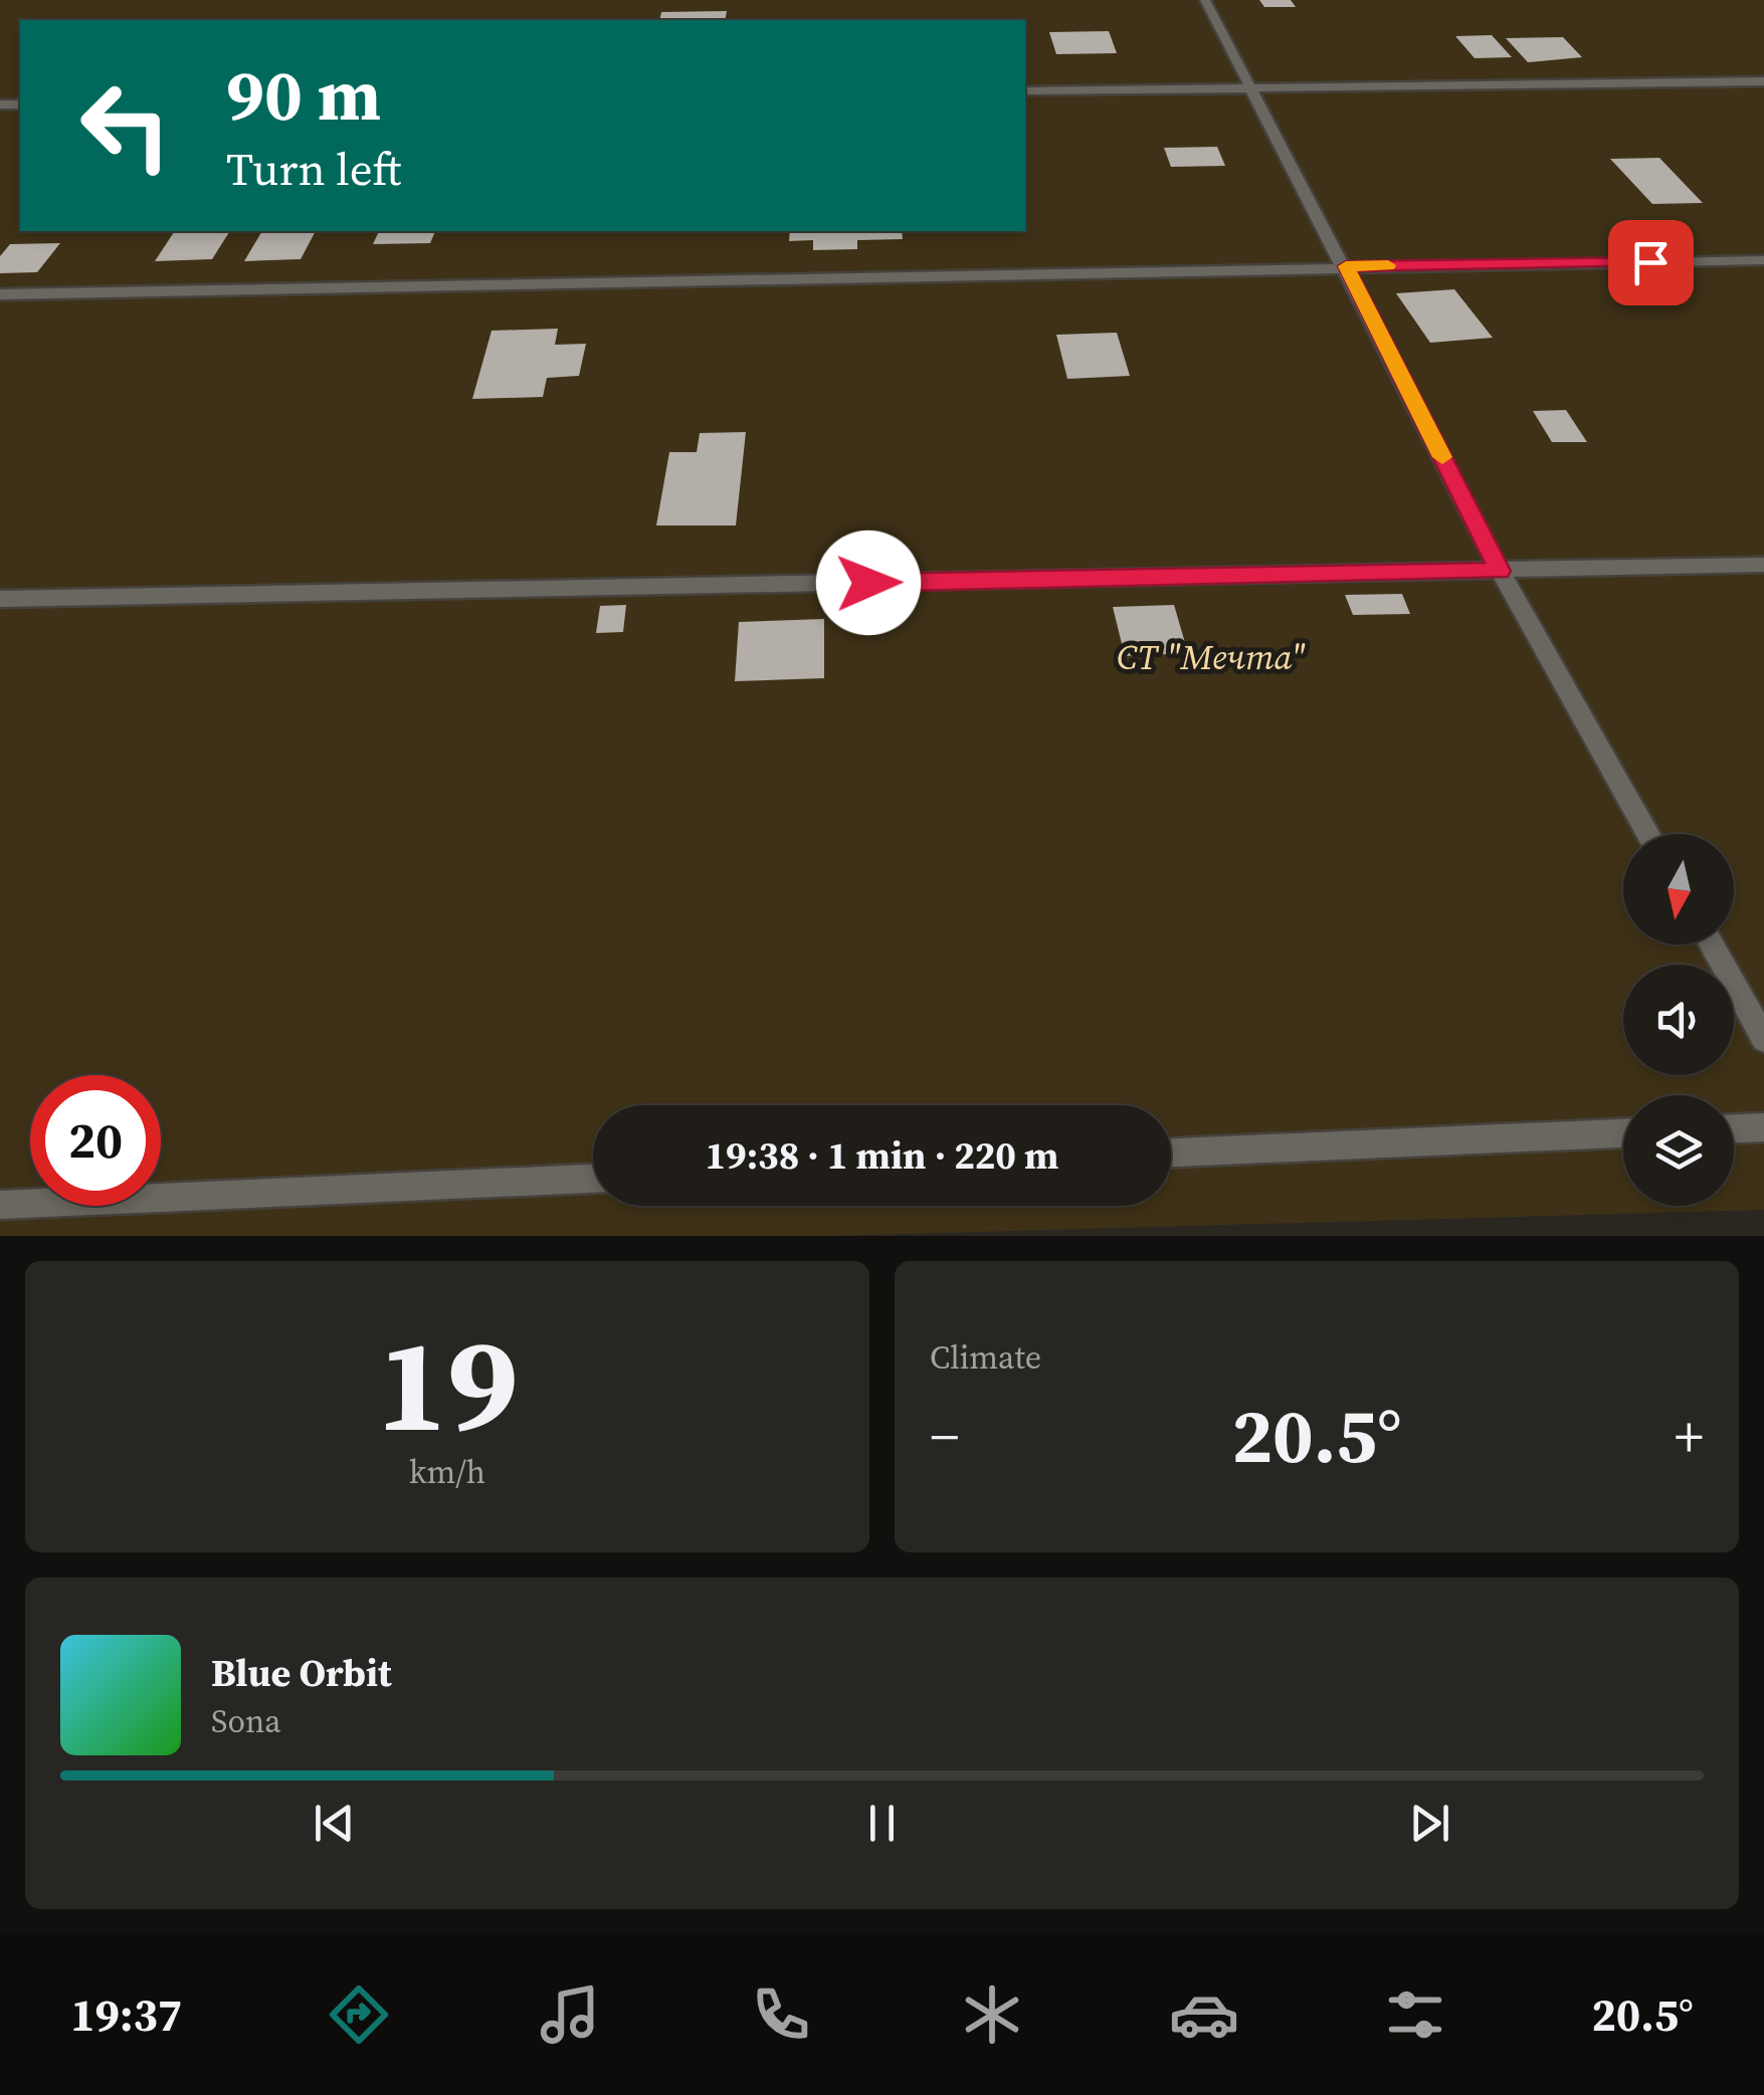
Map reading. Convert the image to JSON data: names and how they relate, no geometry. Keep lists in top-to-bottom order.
{
  "parks": ["СТ \"Мечта\""],
  "north": "bottom",
  "page": {
    "turn": ["90 m", "Turn left"],
    "limit": "20",
    "trip": "19:38 · 1 min · 220 m",
    "tile": [
      ["19", "km/h"],
      "Climate"
    ],
    "heat": ["−", "20.5°", "+"],
    "song": ["Blue Orbit", "Sona"],
    "tabs": ["19:37", "20.5°"]
  }
}
